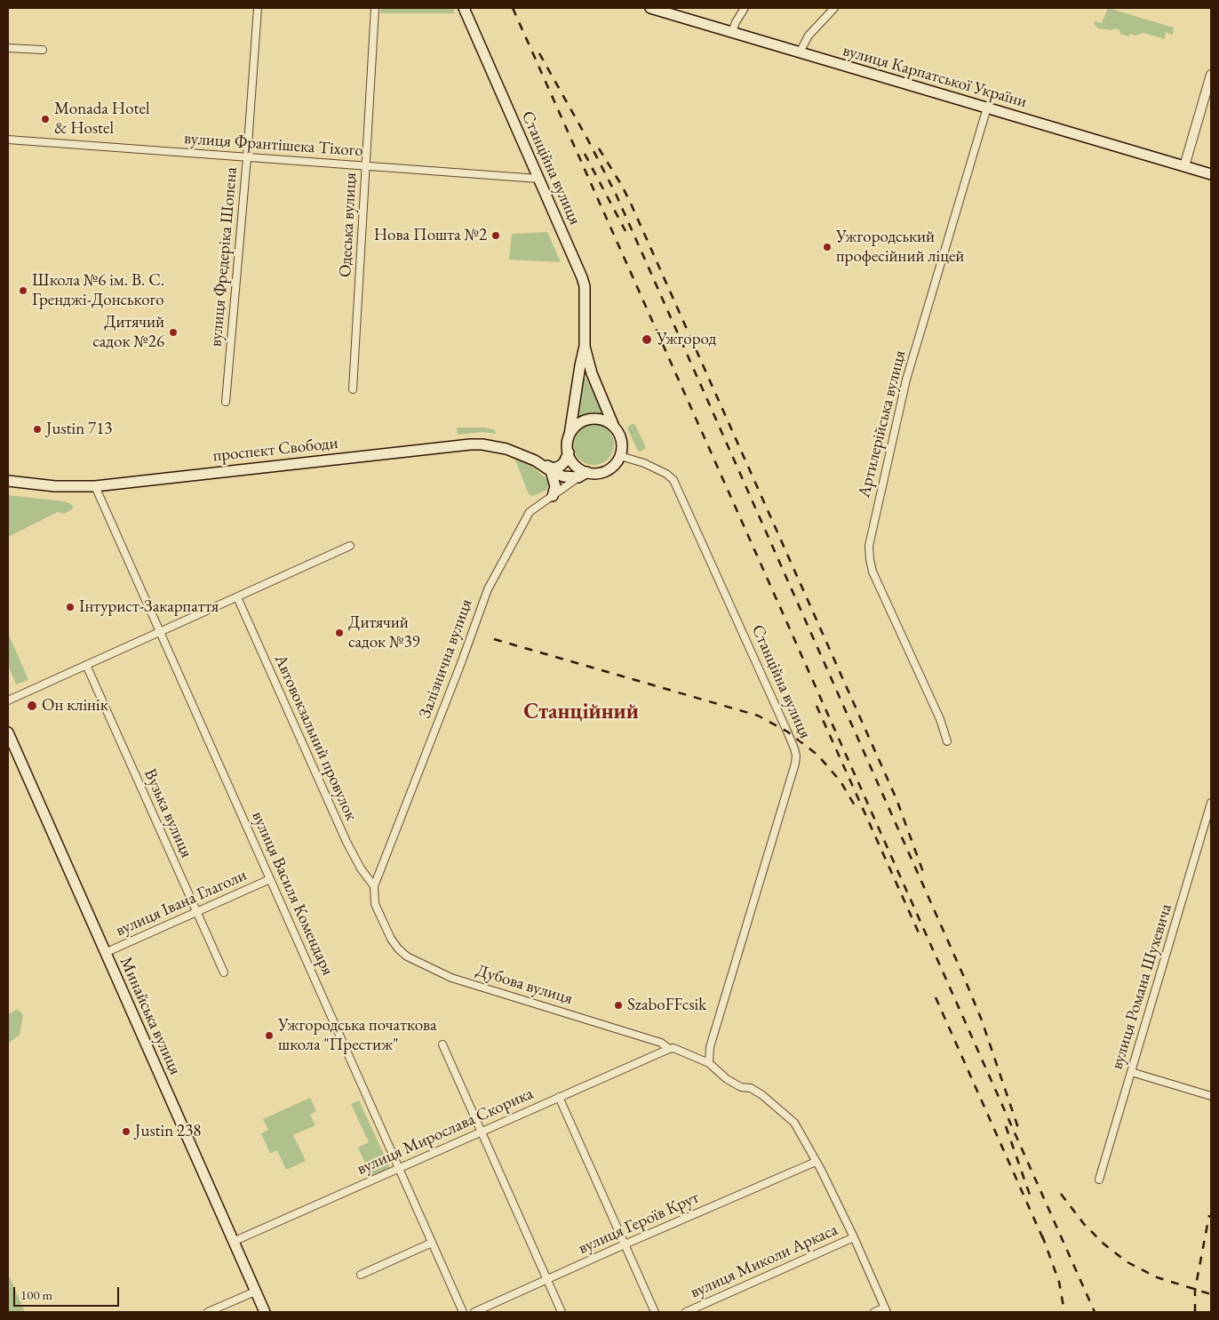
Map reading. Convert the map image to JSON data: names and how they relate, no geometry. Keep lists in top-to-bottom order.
{
  "streets": {
    "main road": [
      "вулиця Карпатської України",
      "Станційна вулиця",
      "проспект Свободи",
      "Минайська вулиця"
    ],
    "street": [
      "вулиця Франтішека Тіхого",
      "Одеська вулиця",
      "вулиця Фредеріка Шопена",
      "Артилерійська вулиця",
      "Залізнична вулиця",
      "Автовокзальний провулок",
      "Вузька вулиця",
      "вулиця Василя Комендаря",
      "вулиця Івана Глаголи",
      "Дубова вулиця",
      "вулиця Романа Шухевича",
      "вулиця Мирослава Скорика",
      "вулиця Героїв Крут",
      "вулиця Миколи Аркаса"
    ]
  },
  "crossings": [
    ["вулиця Карпатської України", "Артилерійська вулиця"],
    ["вулиця Франтішека Тіхого", "Станційна вулиця"],
    ["вулиця Франтішека Тіхого", "Одеська вулиця"],
    ["вулиця Франтішека Тіхого", "вулиця Фредеріка Шопена"],
    ["Станційна вулиця", "проспект Свободи"],
    ["Станційна вулиця", "Залізнична вулиця"],
    ["Станційна вулиця", "Дубова вулиця"],
    ["проспект Свободи", "Залізнична вулиця"],
    ["проспект Свободи", "вулиця Василя Комендаря"],
    ["Залізнична вулиця", "Автовокзальний провулок"],
    ["Залізнична вулиця", "Дубова вулиця"],
    ["Автовокзальний провулок", "Дубова вулиця"],
    ["Вузька вулиця", "вулиця Івана Глаголи"],
    ["вулиця Василя Комендаря", "вулиця Івана Глаголи"],
    ["вулиця Василя Комендаря", "вулиця Мирослава Скорика"],
    ["вулиця Івана Глаголи", "Минайська вулиця"],
    ["Дубова вулиця", "вулиця Мирослава Скорика"],
    ["Минайська вулиця", "вулиця Мирослава Скорика"]
  ],
  "districts": ["Станційний"],
  "places": [
    "Monada Hotel & Hostel",
    "Нова Пошта №2",
    "Ужгородський професійний ліцей",
    "Школа №6 ім. В. С. Гренджі-Донського",
    "Дитячий садок №26",
    "Ужгород",
    "Justin 713",
    "Інтурист-Закарпаття",
    "Дитячий садок №39",
    "Он клінік",
    "SzaboFFcsik",
    "Ужгородська початкова школа \"Престиж\"",
    "Justin 238"
  ],
  "scale_bar": "100 m"
}
